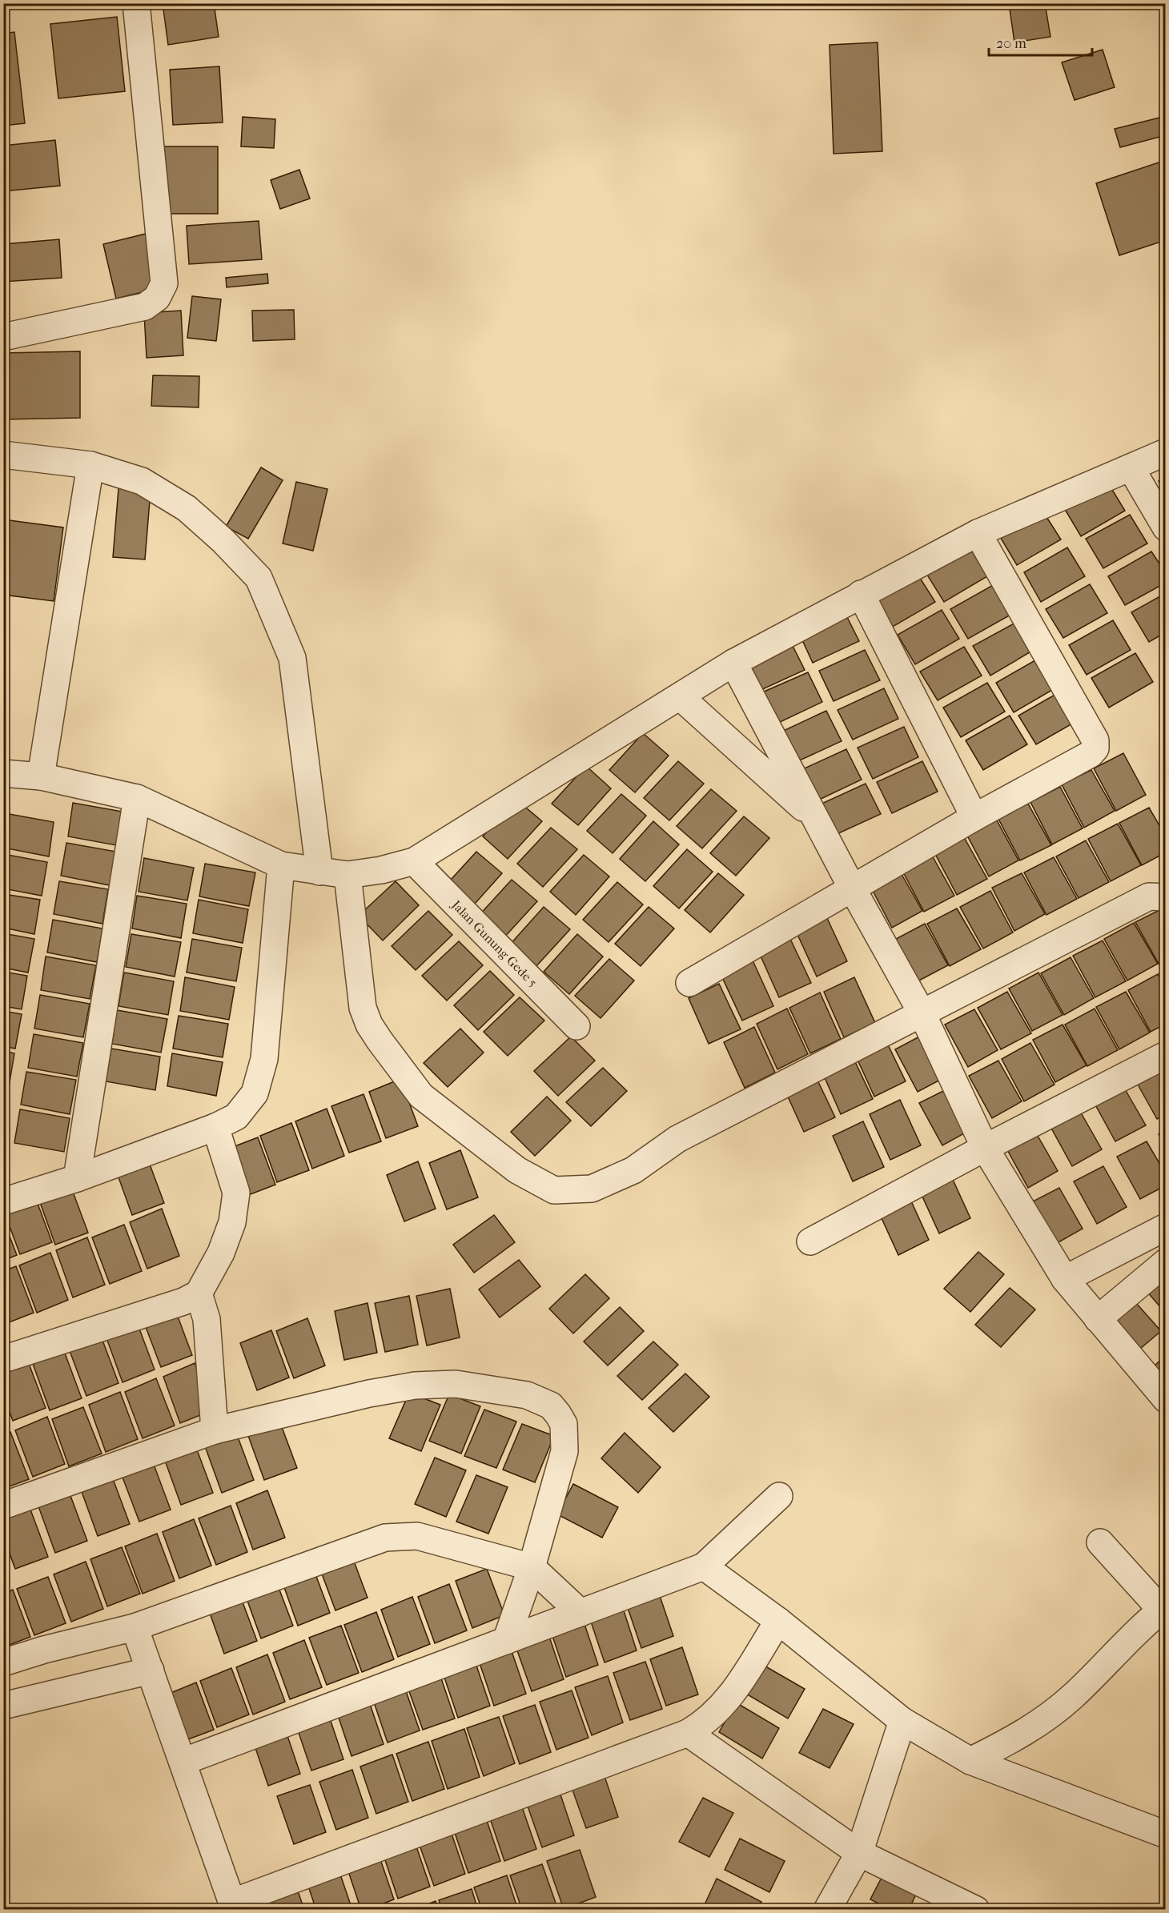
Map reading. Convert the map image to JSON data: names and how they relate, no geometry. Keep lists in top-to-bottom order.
{
  "streets": {
    "street": ["Jalan Gunung Gede 5"]
  },
  "scale_bar": "20 m"
}
